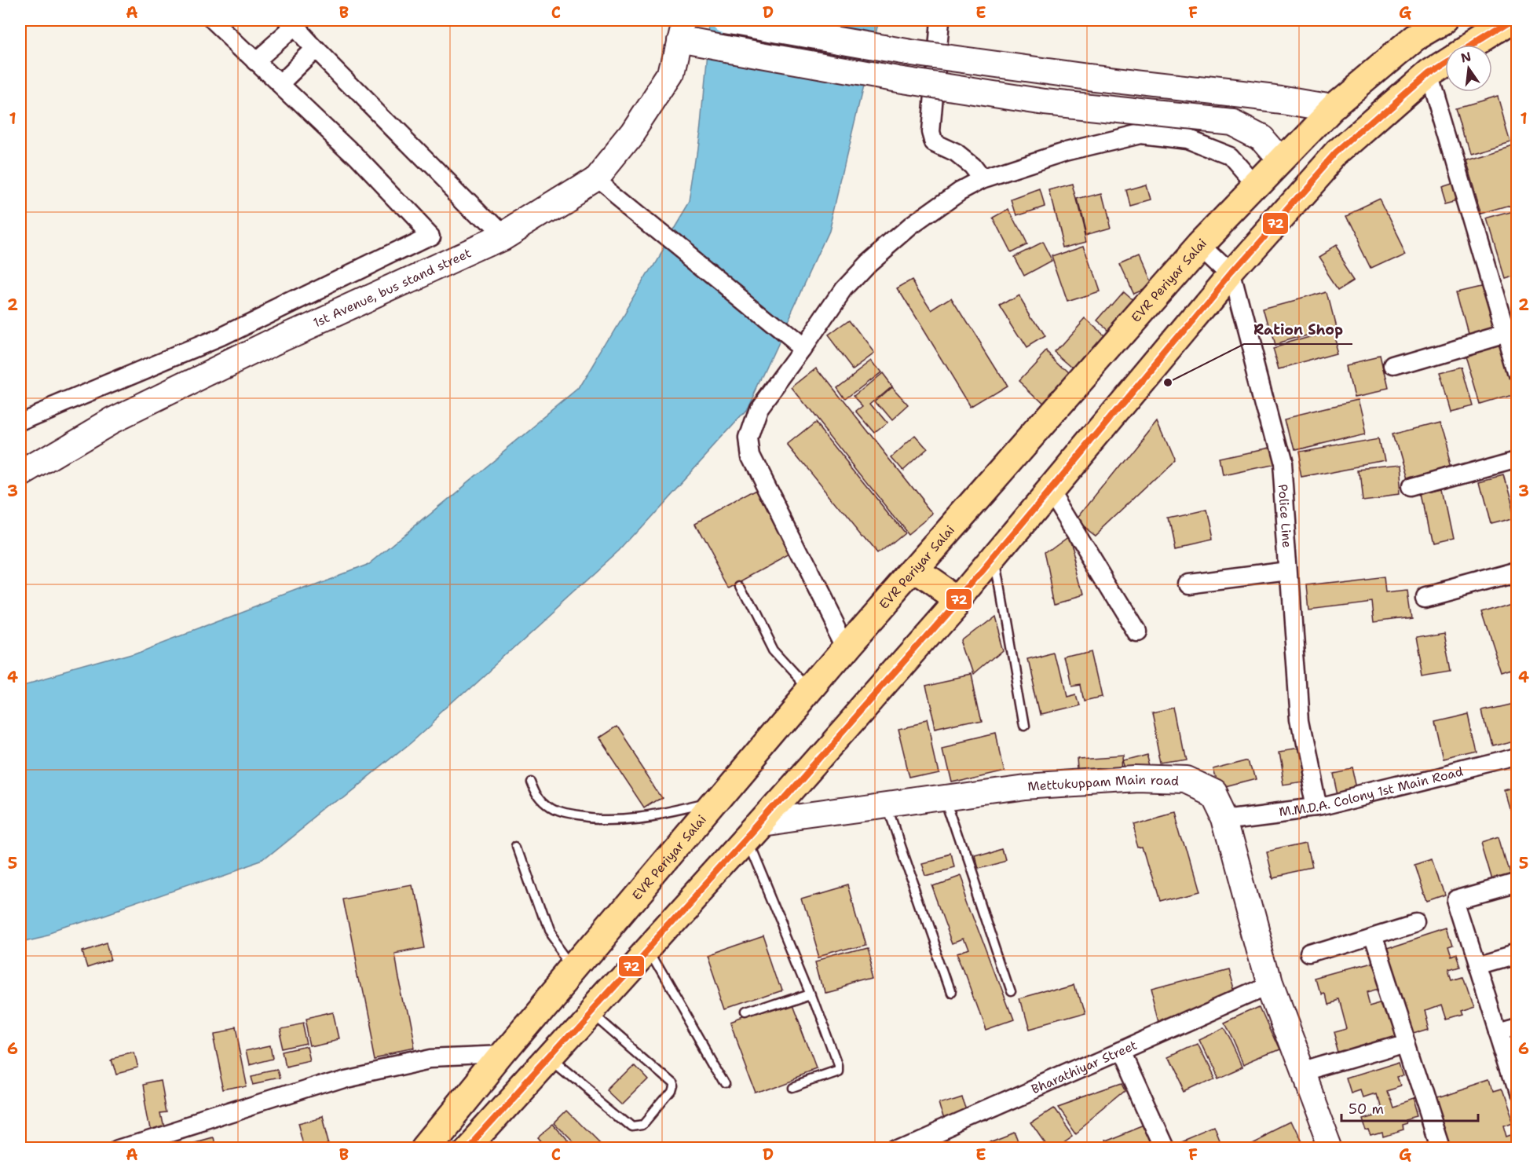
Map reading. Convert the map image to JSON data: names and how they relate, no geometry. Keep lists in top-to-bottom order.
{
  "streets": {
    "main road": ["EVR Periyar Salai"],
    "street": [
      "1st Avenue, bus stand street",
      "Police Line",
      "Mettukuppam Main road",
      "M.M.D.A. Colony 1st Main Road",
      "Bharathiyar Street"
    ]
  },
  "crossings": [
    ["Police Line", "M.M.D.A. Colony 1st Main Road"],
    ["Mettukuppam Main road", "M.M.D.A. Colony 1st Main Road"],
    ["Mettukuppam Main road", "Bharathiyar Street"]
  ],
  "places": ["Ration Shop"],
  "lines": ["transit line 72"],
  "scale_bar": "50 m",
  "north": "top",
  "grid": {
    "columns": [
      "A",
      "B",
      "C",
      "D",
      "E",
      "F",
      "G"
    ],
    "rows": [
      "1",
      "2",
      "3",
      "4",
      "5",
      "6"
    ]
  }
}
